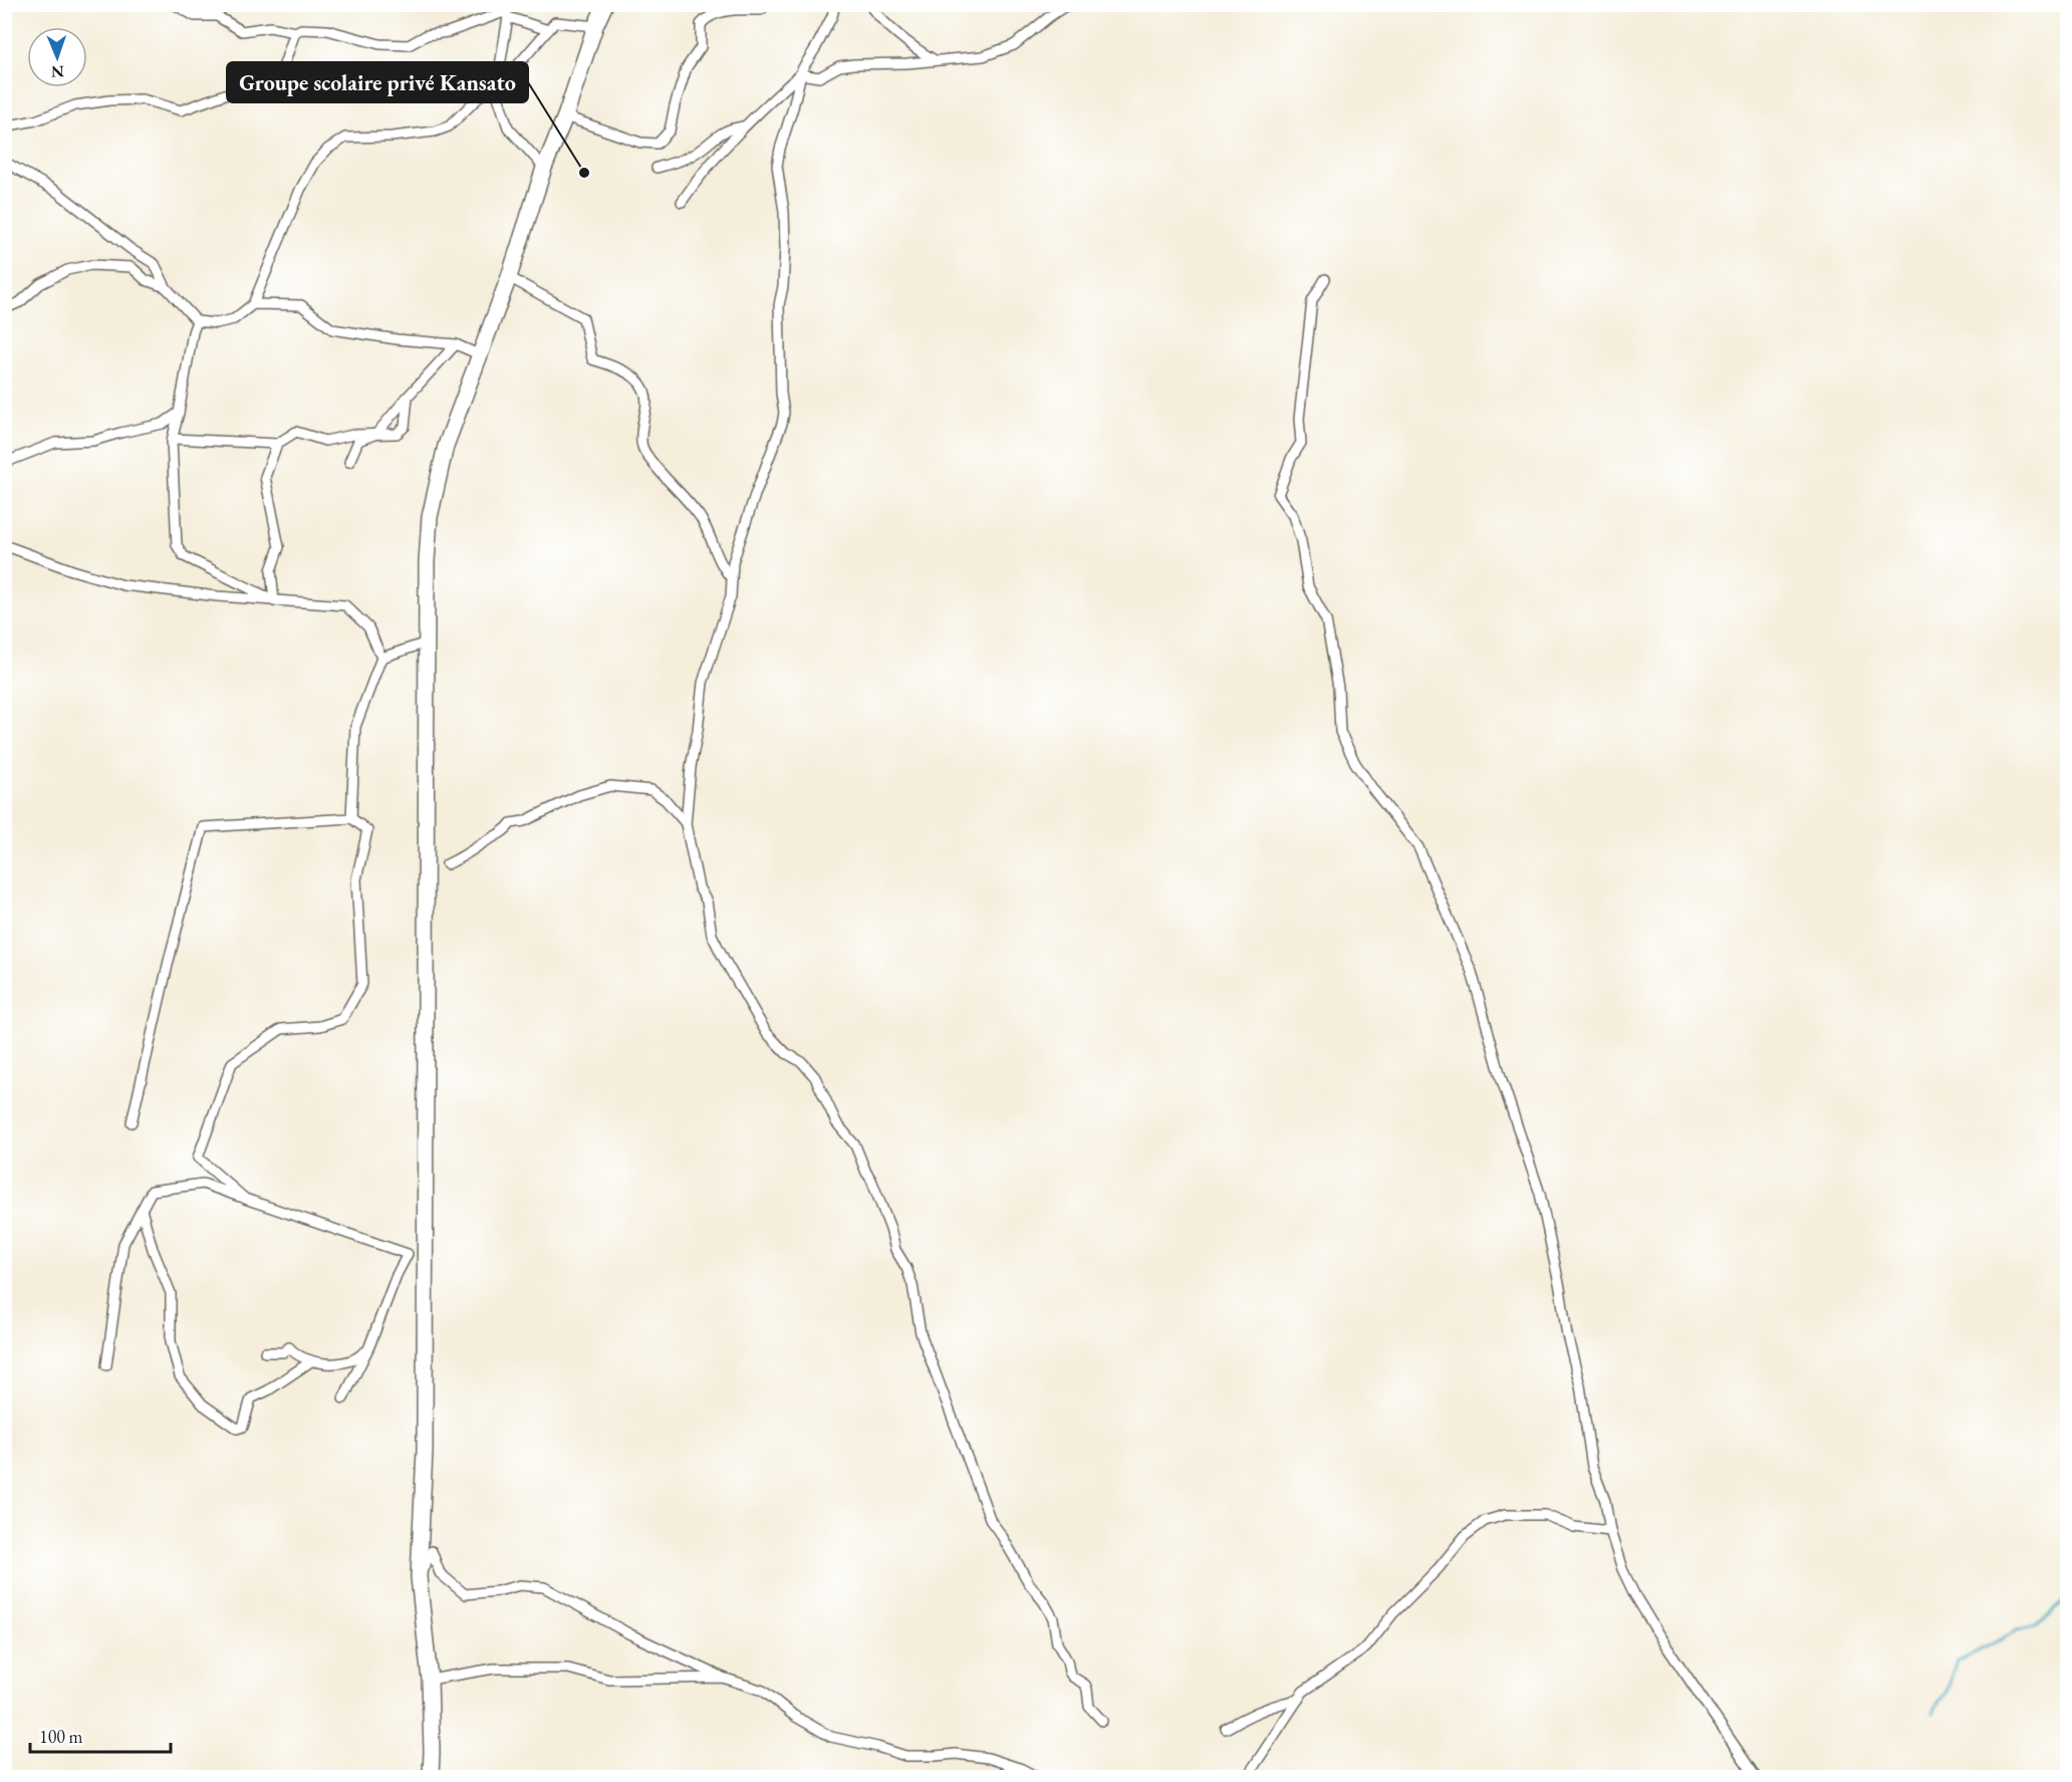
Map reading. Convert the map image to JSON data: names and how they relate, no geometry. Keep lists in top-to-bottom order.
{
  "places": ["Groupe scolaire privé Kansato"],
  "scale_bar": "100 m",
  "north": "bottom"
}
